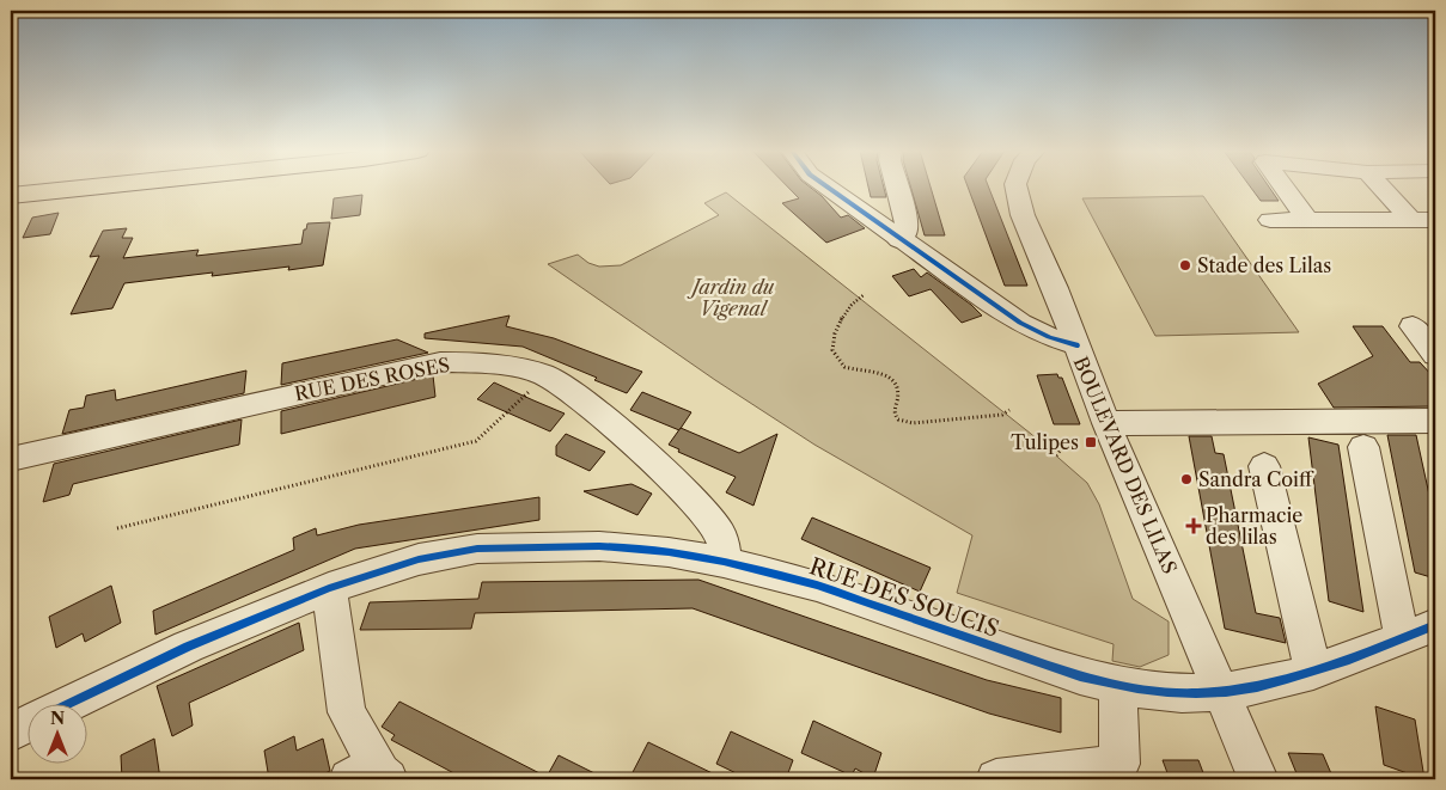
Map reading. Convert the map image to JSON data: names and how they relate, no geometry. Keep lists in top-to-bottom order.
{
  "streets": {
    "street": ["RUE DES ROSES", "BOULEVARD DES LILAS", "RUE DES SOUCIS"]
  },
  "crossings": [
    ["RUE DES ROSES", "RUE DES SOUCIS"],
    ["BOULEVARD DES LILAS", "RUE DES SOUCIS"]
  ],
  "parks": ["Jardin du Vigenal"],
  "places": {
    "other": ["Stade des Lilas", "Sandra Coiff"],
    "transit": ["Tulipes"],
    "health": ["Pharmacie des lilas"]
  },
  "north": "top"
}
